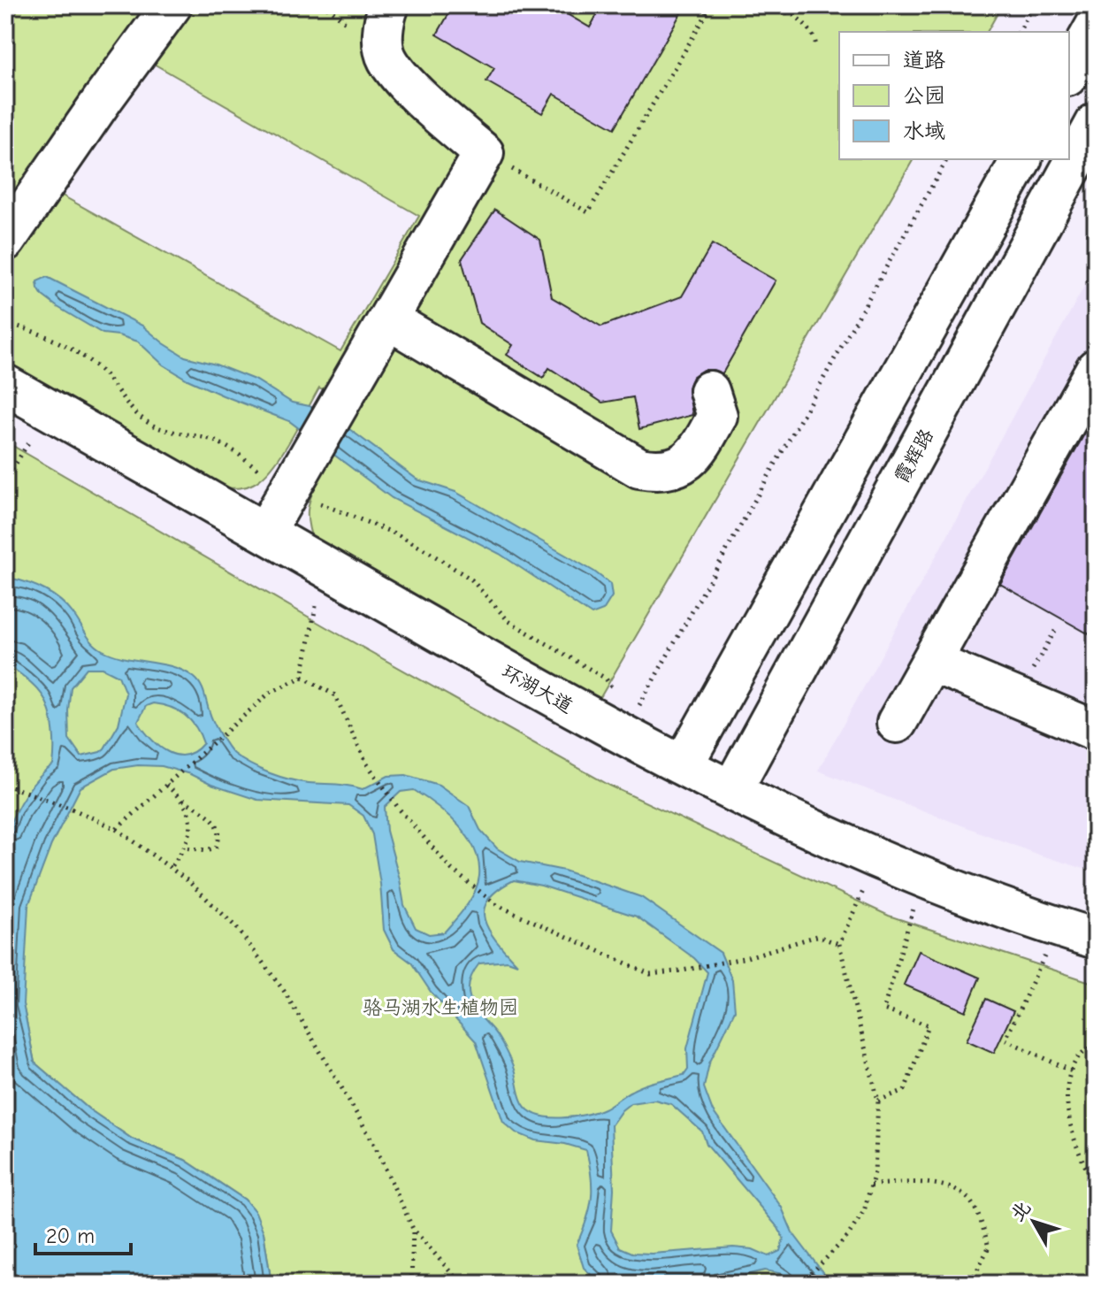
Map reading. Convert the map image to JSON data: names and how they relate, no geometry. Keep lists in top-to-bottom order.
{
  "streets": {
    "street": ["霞辉路", "环湖大道"]
  },
  "crossings": [
    ["霞辉路", "环湖大道"]
  ],
  "parks": ["骆马湖水生植物园"],
  "legend": ["道路", "公园", "水域"],
  "scale_bar": "20 m",
  "north": "top left"
}
